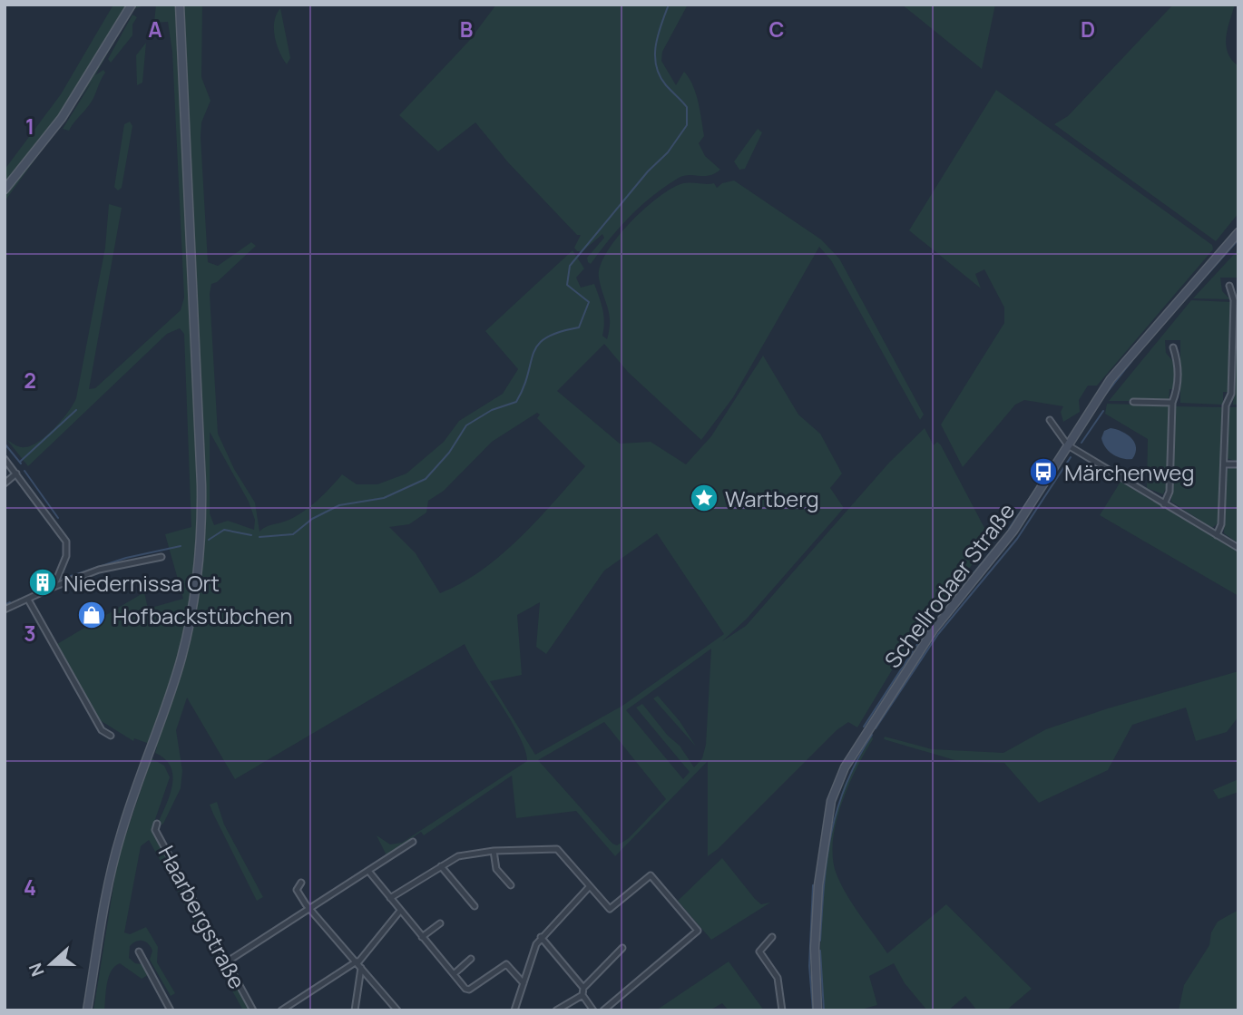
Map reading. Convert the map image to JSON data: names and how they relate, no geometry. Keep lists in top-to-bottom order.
{
  "streets": {
    "street": ["Schellrodaer Straße", "Haarbergstraße"]
  },
  "places": {
    "bus stop": ["Märchenweg"],
    "place": ["Wartberg"],
    "building": ["Niedernissa Ort"],
    "shop": ["Hofbackstübchen"]
  },
  "north": "left",
  "grid": {
    "columns": [
      "A",
      "B",
      "C",
      "D"
    ],
    "rows": [
      "1",
      "2",
      "3",
      "4"
    ]
  }
}
